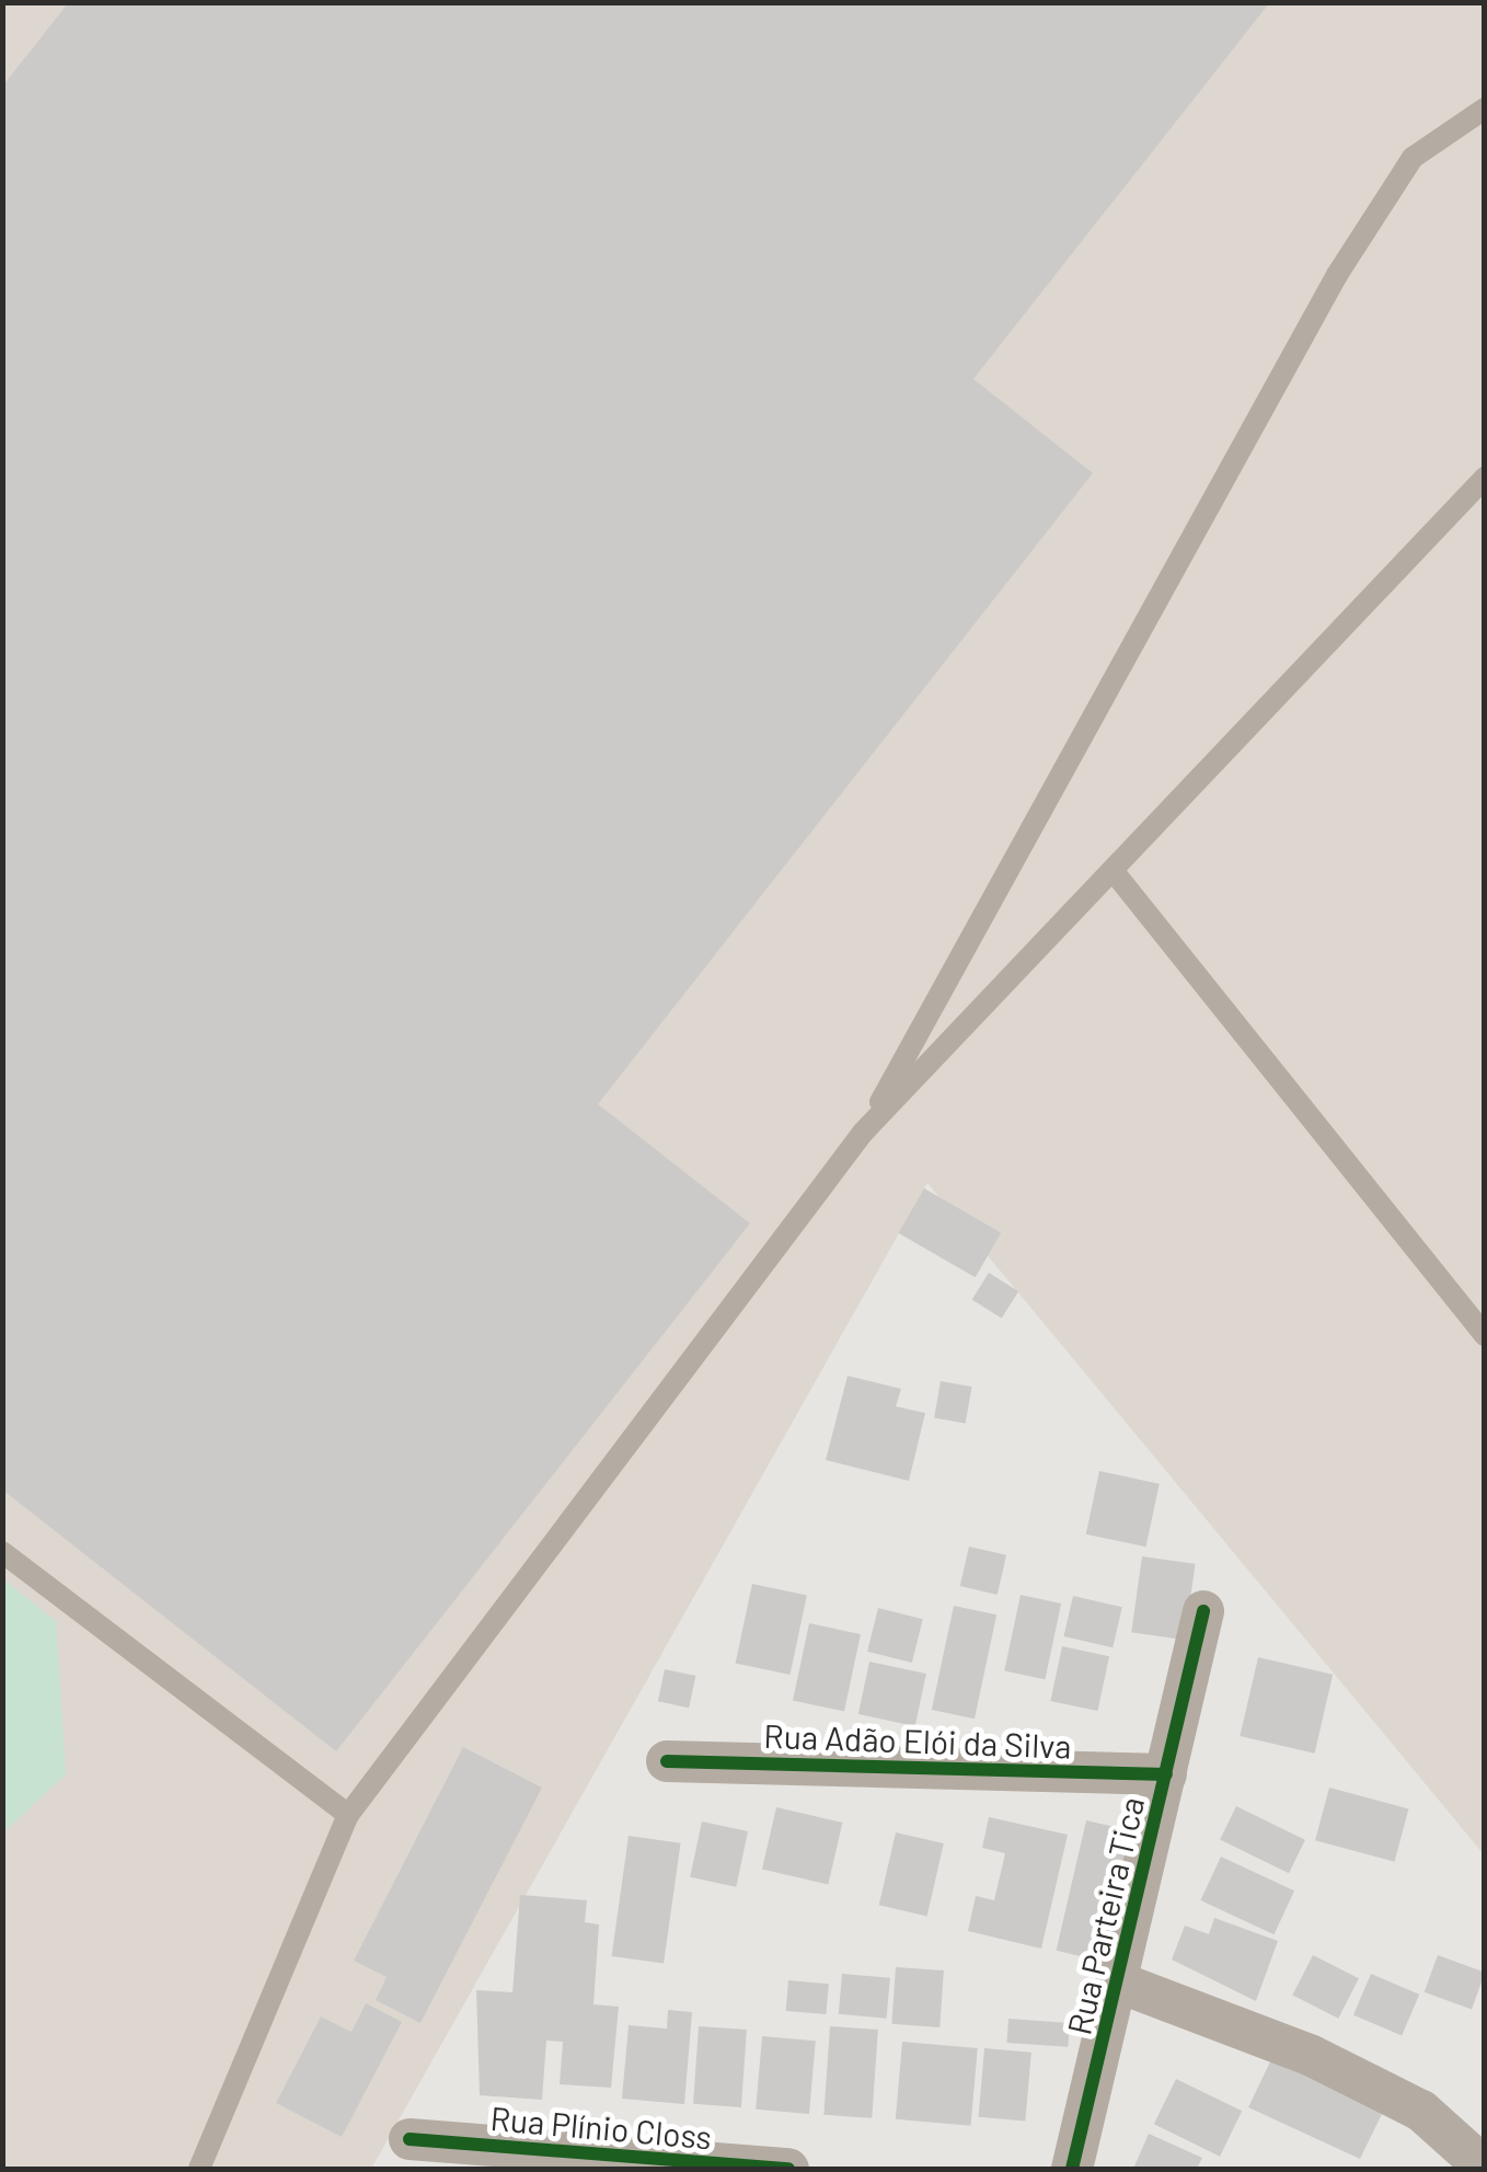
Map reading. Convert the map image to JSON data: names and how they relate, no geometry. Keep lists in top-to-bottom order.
{
  "streets": {
    "street": ["Rua Adão Elói da Silva", "Rua Parteira Tica", "Rua Plínio Closs"]
  },
  "crossings": [
    ["Rua Adão Elói da Silva", "Rua Parteira Tica"]
  ]
}
